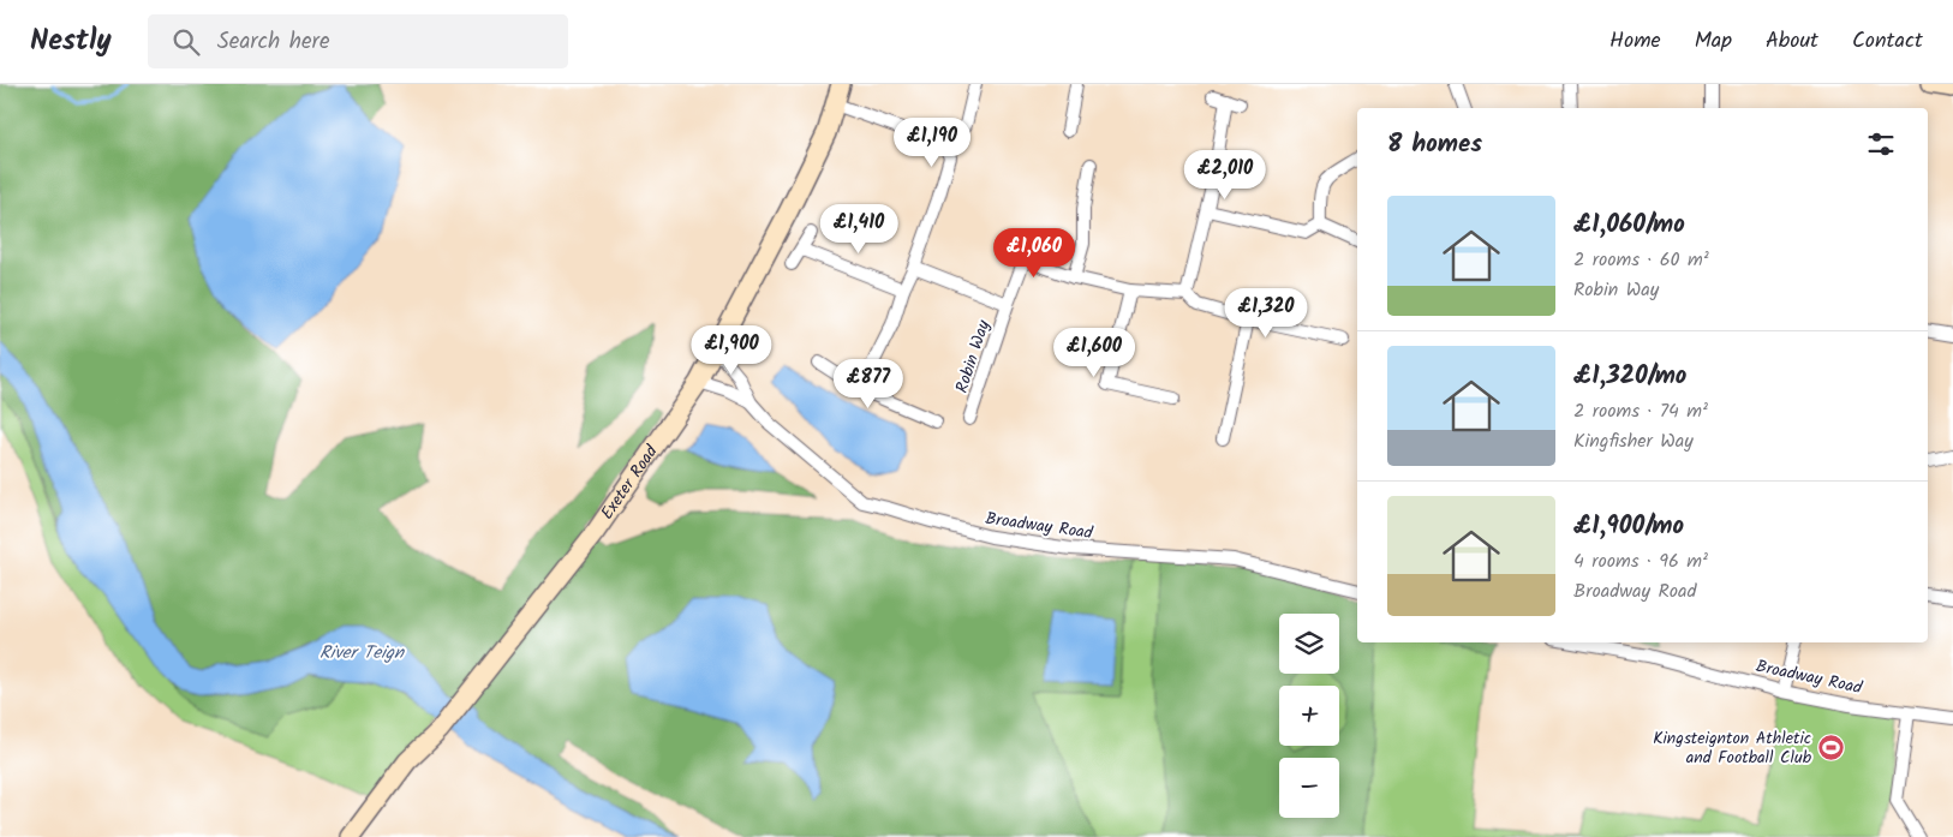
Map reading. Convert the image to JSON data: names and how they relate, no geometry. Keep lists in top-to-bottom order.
{
  "streets": {
    "street": ["Robin Way", "Exeter Road", "Broadway Road"]
  },
  "crossings": [
    ["Exeter Road", "Broadway Road"]
  ],
  "water": ["River Teign"],
  "places": {
    "sports": ["Kingsteignton Athletic and Football Club"]
  },
  "page": {
    "header": "Nestly",
    "search": "Search here",
    "nav": [
      "Home",
      "Map",
      "About",
      "Contact"
    ],
    "heading": "8 homes",
    "price": [
      "£1,190",
      "£2,010",
      "£1,410",
      "£1,060",
      "£1,320",
      "£1,900",
      "£1,600",
      "£877"
    ],
    "list": [
      {
        "name": "£1,060/mo",
        "note": "2 rooms · 60 m² · Robin Way"
      },
      {
        "name": "£1,320/mo",
        "note": "2 rooms · 74 m² · Kingfisher Way"
      },
      {
        "name": "£1,900/mo",
        "note": "4 rooms · 96 m² · Broadway Road"
      }
    ],
    "map_buttons": ["+", "−"]
  }
}
